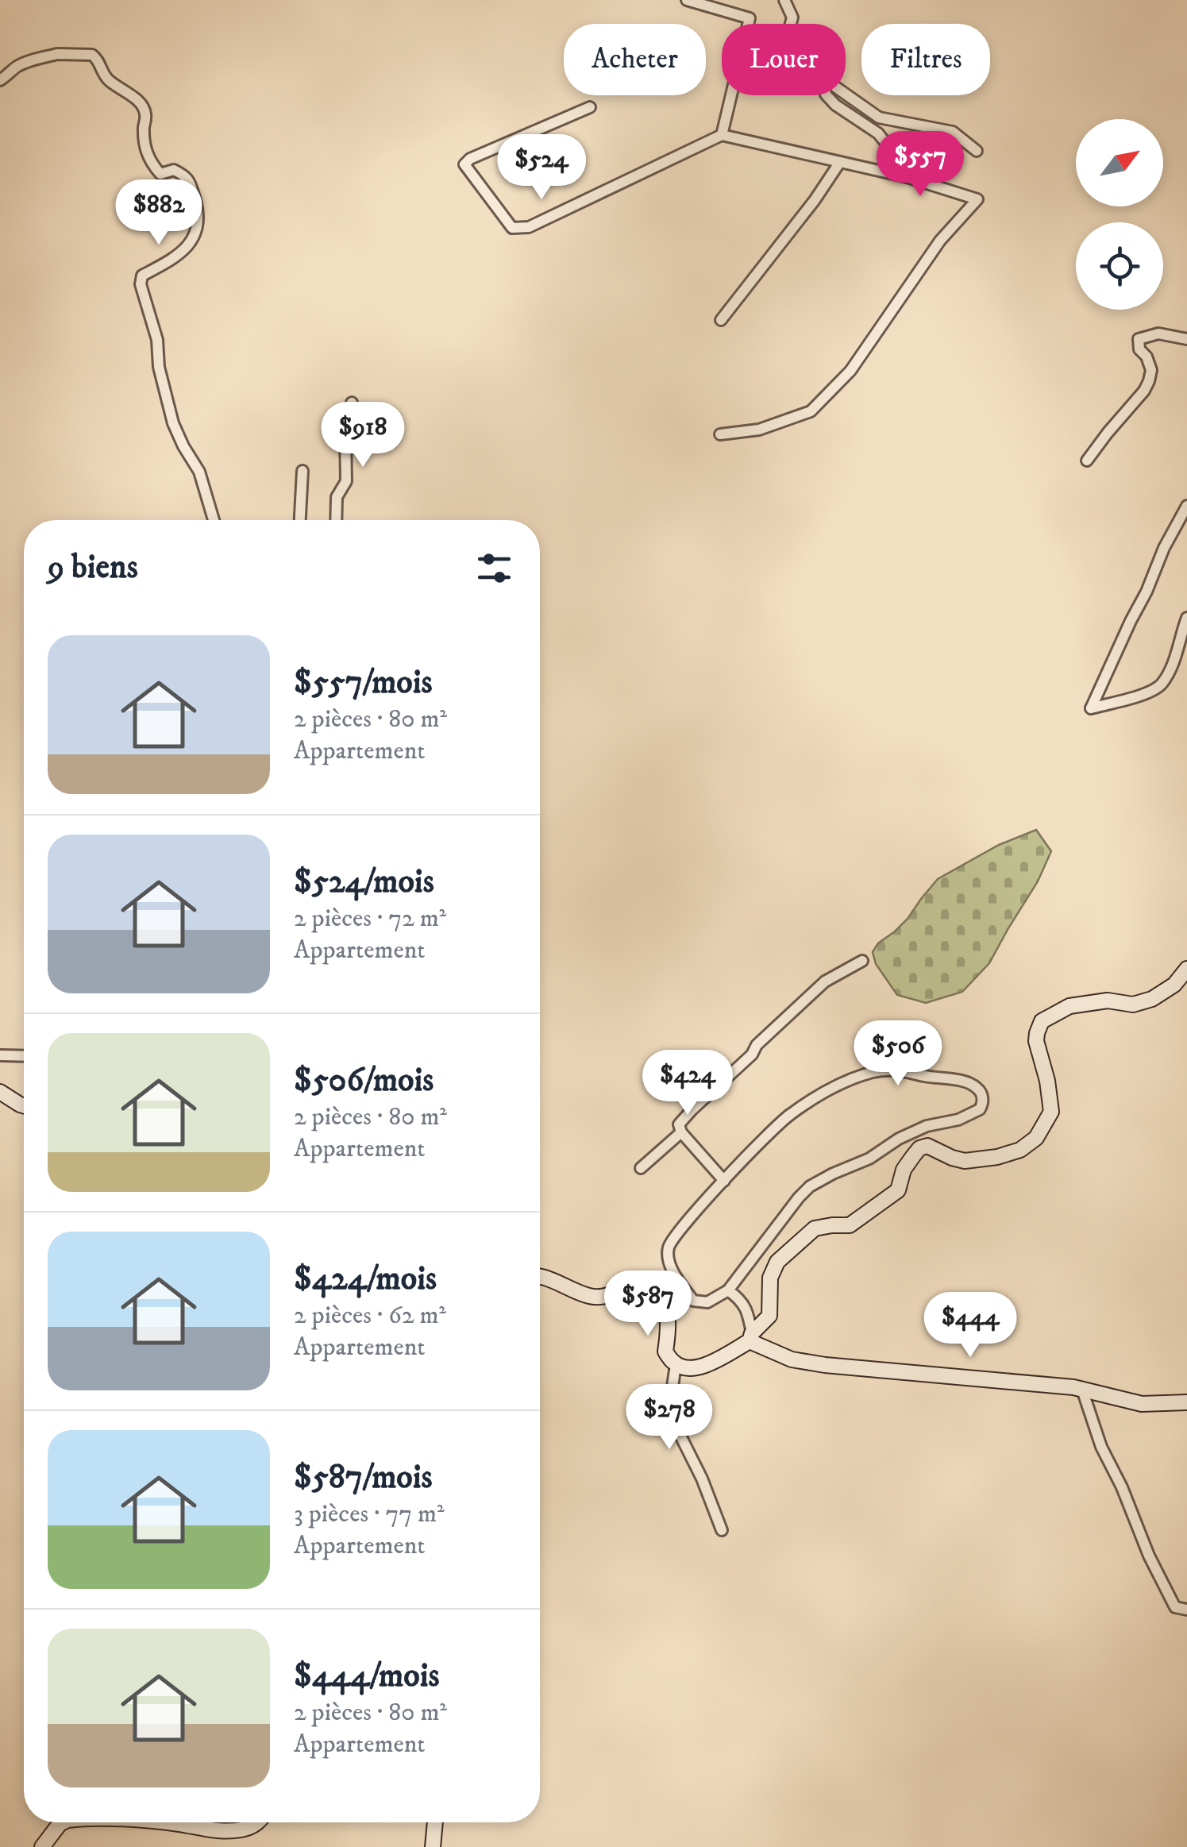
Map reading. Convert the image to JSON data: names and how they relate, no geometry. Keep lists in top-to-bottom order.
{
  "north": "top right",
  "page": {
    "chip": ["Acheter", "Louer", "Filtres"],
    "price": [
      "$557",
      "$524",
      "$882",
      "$918",
      "$506",
      "$424",
      "$587",
      "$444",
      "$278"
    ],
    "heading": "9 biens",
    "list": [
      {
        "name": "$557/mois",
        "note": "2 pièces · 80 m² · Appartement"
      },
      {
        "name": "$524/mois",
        "note": "2 pièces · 72 m² · Appartement"
      },
      {
        "name": "$506/mois",
        "note": "2 pièces · 80 m² · Appartement"
      },
      {
        "name": "$424/mois",
        "note": "2 pièces · 62 m² · Appartement"
      },
      {
        "name": "$587/mois",
        "note": "3 pièces · 77 m² · Appartement"
      },
      {
        "name": "$444/mois",
        "note": "2 pièces · 80 m² · Appartement"
      }
    ]
  }
}
